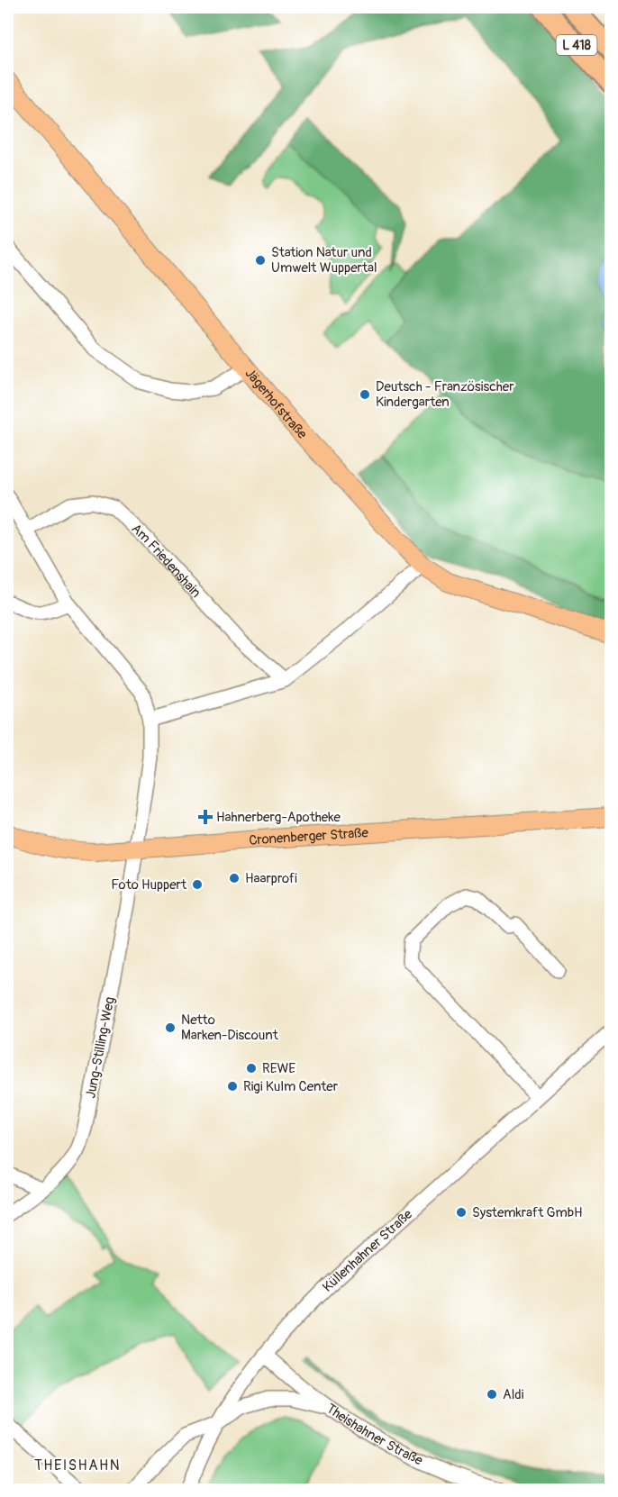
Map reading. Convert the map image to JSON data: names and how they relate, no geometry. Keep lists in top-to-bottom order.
{
  "streets": {
    "highway": ["L 418"],
    "main road": ["Jägerhofstraße", "Cronenberger Straße"],
    "street": [
      "Am Friedenshain",
      "Jung-Stilling-Weg",
      "Küllenhahner Straße",
      "Theishahner Straße"
    ]
  },
  "crossings": [
    ["Cronenberger Straße", "Jung-Stilling-Weg"],
    ["Küllenhahner Straße", "Theishahner Straße"]
  ],
  "districts": ["THEISHAHN"],
  "places": {
    "other": [
      "Station Natur und Umwelt Wuppertal",
      "Deutsch - Französischer Kindergarten",
      "Haarprofi",
      "Foto Huppert",
      "Netto Marken-Discount",
      "REWE",
      "Rigi Kulm Center",
      "Systemkraft GmbH",
      "Aldi"
    ],
    "health": ["Hahnerberg-Apotheke"]
  }
}
